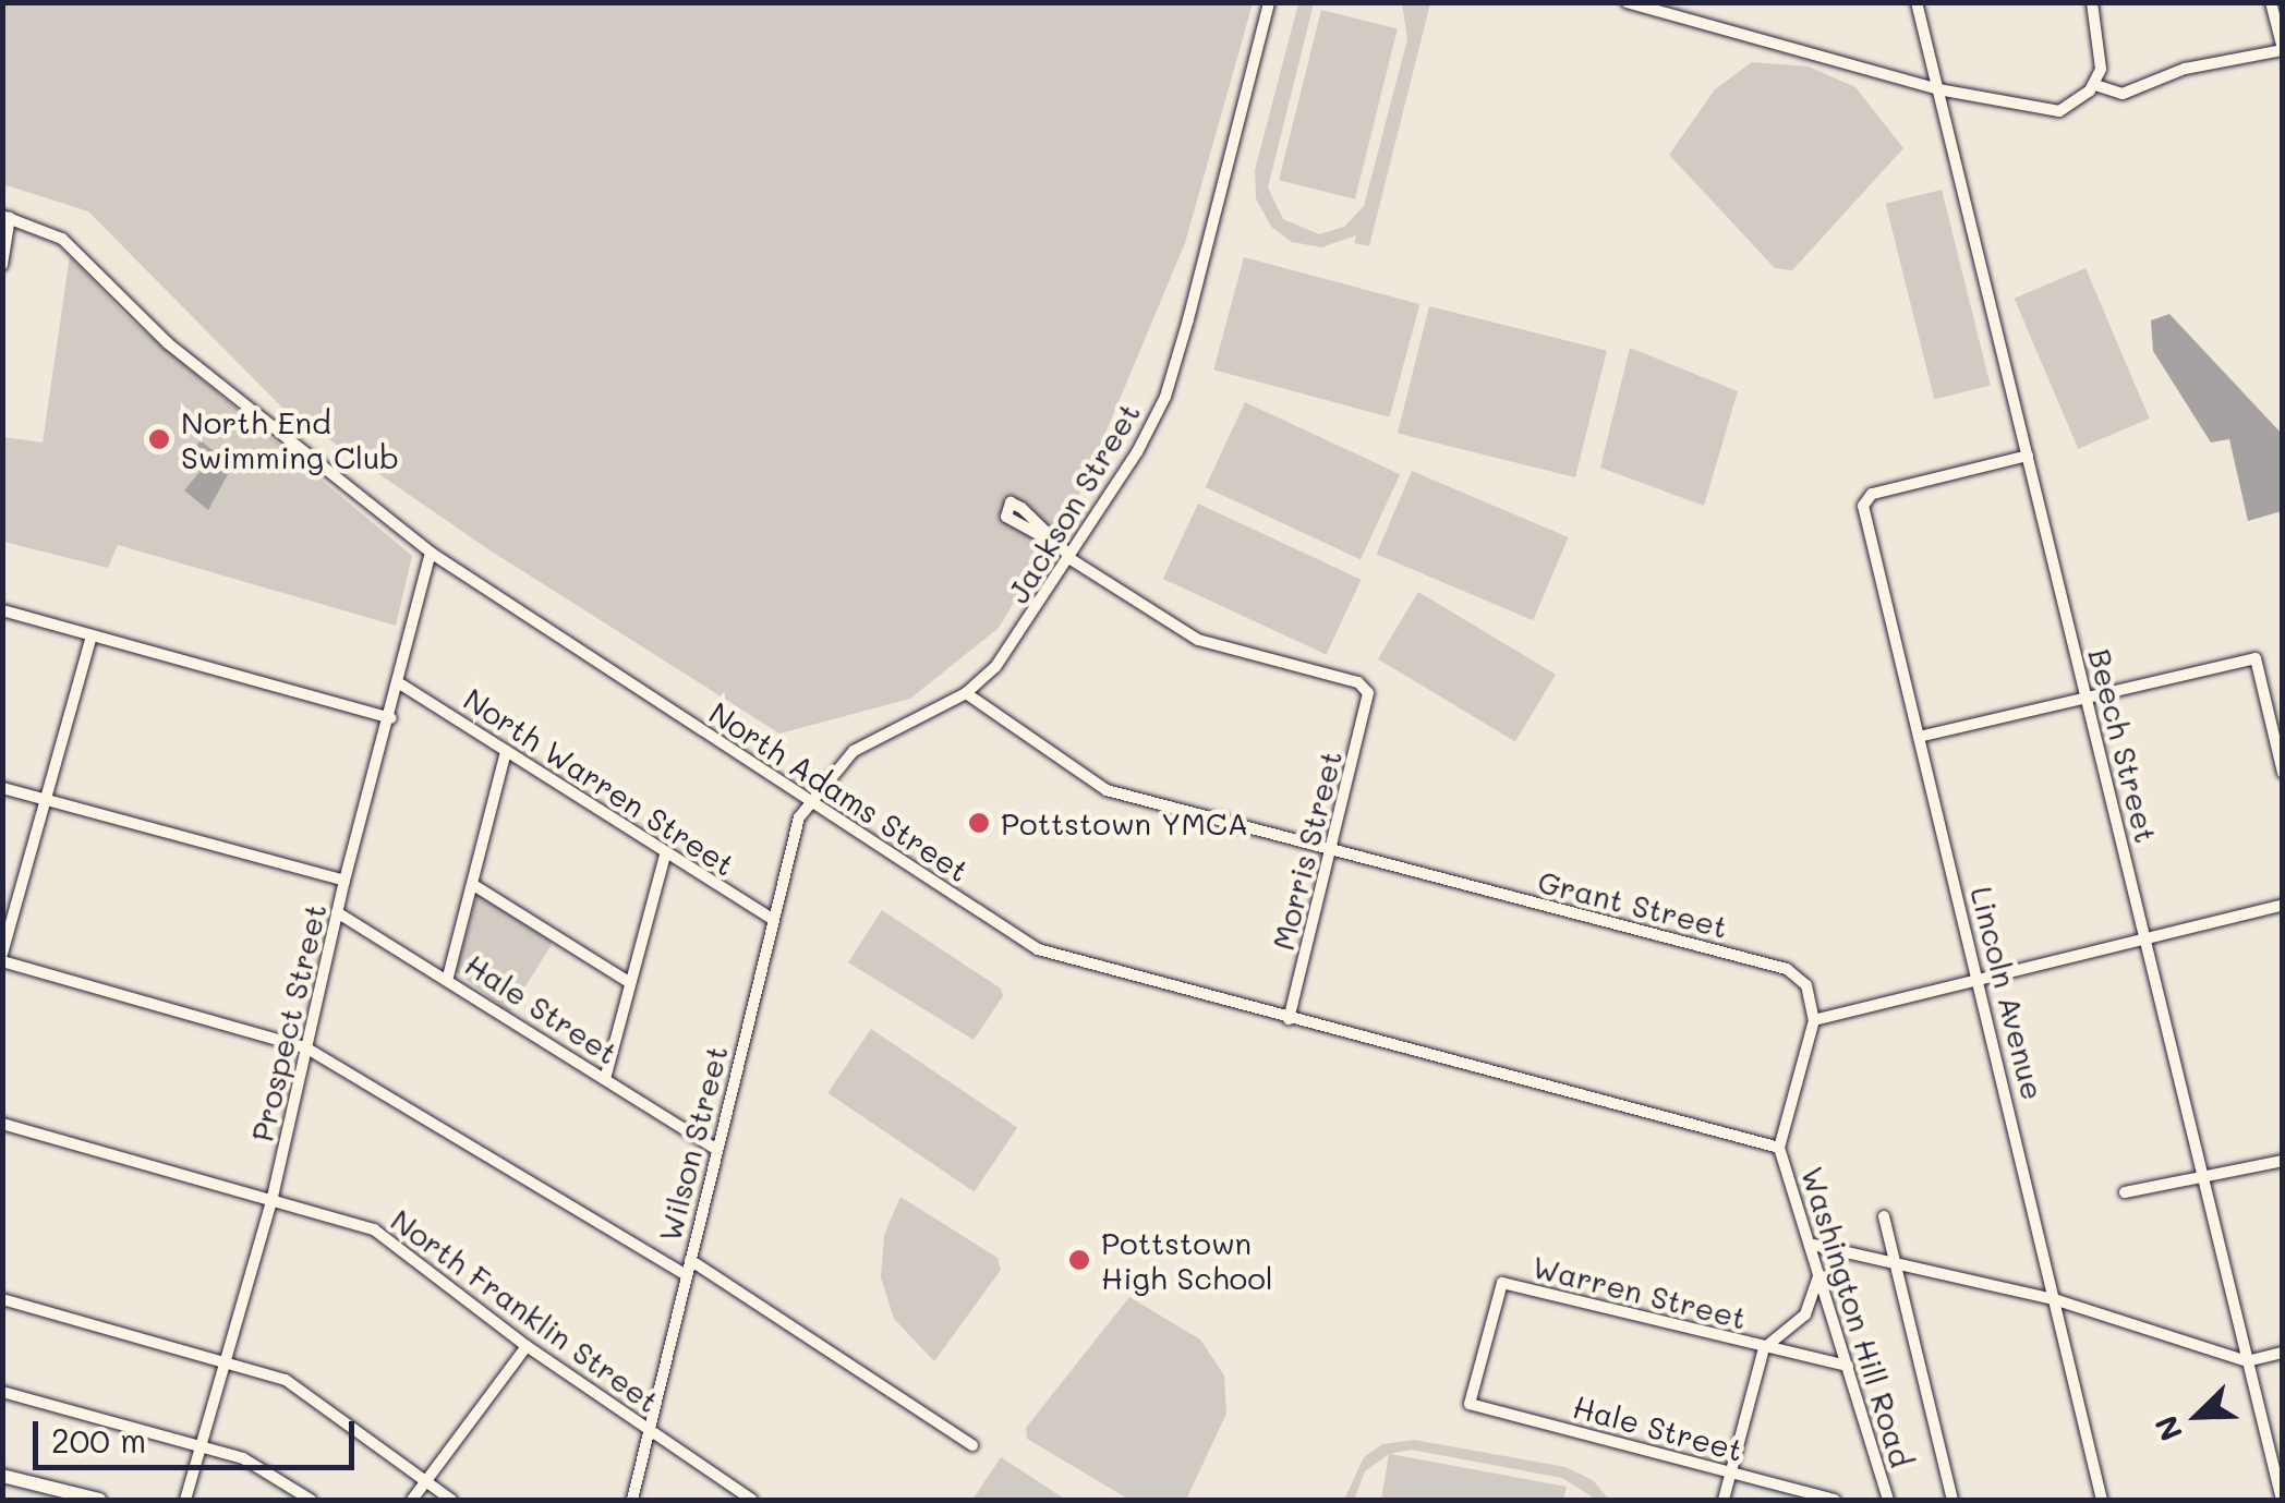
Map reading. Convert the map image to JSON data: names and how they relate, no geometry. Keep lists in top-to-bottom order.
{
  "streets": {
    "street": [
      "Jackson Street",
      "Beech Street",
      "North Warren Street",
      "North Adams Street",
      "Morris Street",
      "Grant Street",
      "Lincoln Avenue",
      "Hale Street",
      "Prospect Street",
      "Wilson Street",
      "Warren Street",
      "North Franklin Street",
      "Washington Hill Road"
    ]
  },
  "crossings": [
    ["Jackson Street", "North Adams Street"],
    ["Jackson Street", "Morris Street"],
    ["Jackson Street", "Grant Street"],
    ["Jackson Street", "Wilson Street"],
    ["Beech Street", "Lincoln Avenue"],
    ["North Warren Street", "Prospect Street"],
    ["North Warren Street", "Wilson Street"],
    ["North Adams Street", "Morris Street"],
    ["North Adams Street", "Prospect Street"],
    ["North Adams Street", "Wilson Street"],
    ["North Adams Street", "Washington Hill Road"],
    ["Morris Street", "Grant Street"],
    ["Hale Street", "Prospect Street"],
    ["Hale Street", "Wilson Street"],
    ["Hale Street", "Warren Street"],
    ["Prospect Street", "North Franklin Street"],
    ["Wilson Street", "North Franklin Street"],
    ["Warren Street", "Washington Hill Road"]
  ],
  "places": ["North End Swimming Club", "Pottstown YMCA", "Pottstown High School"],
  "scale_bar": "200 m",
  "north": "bottom left"
}
